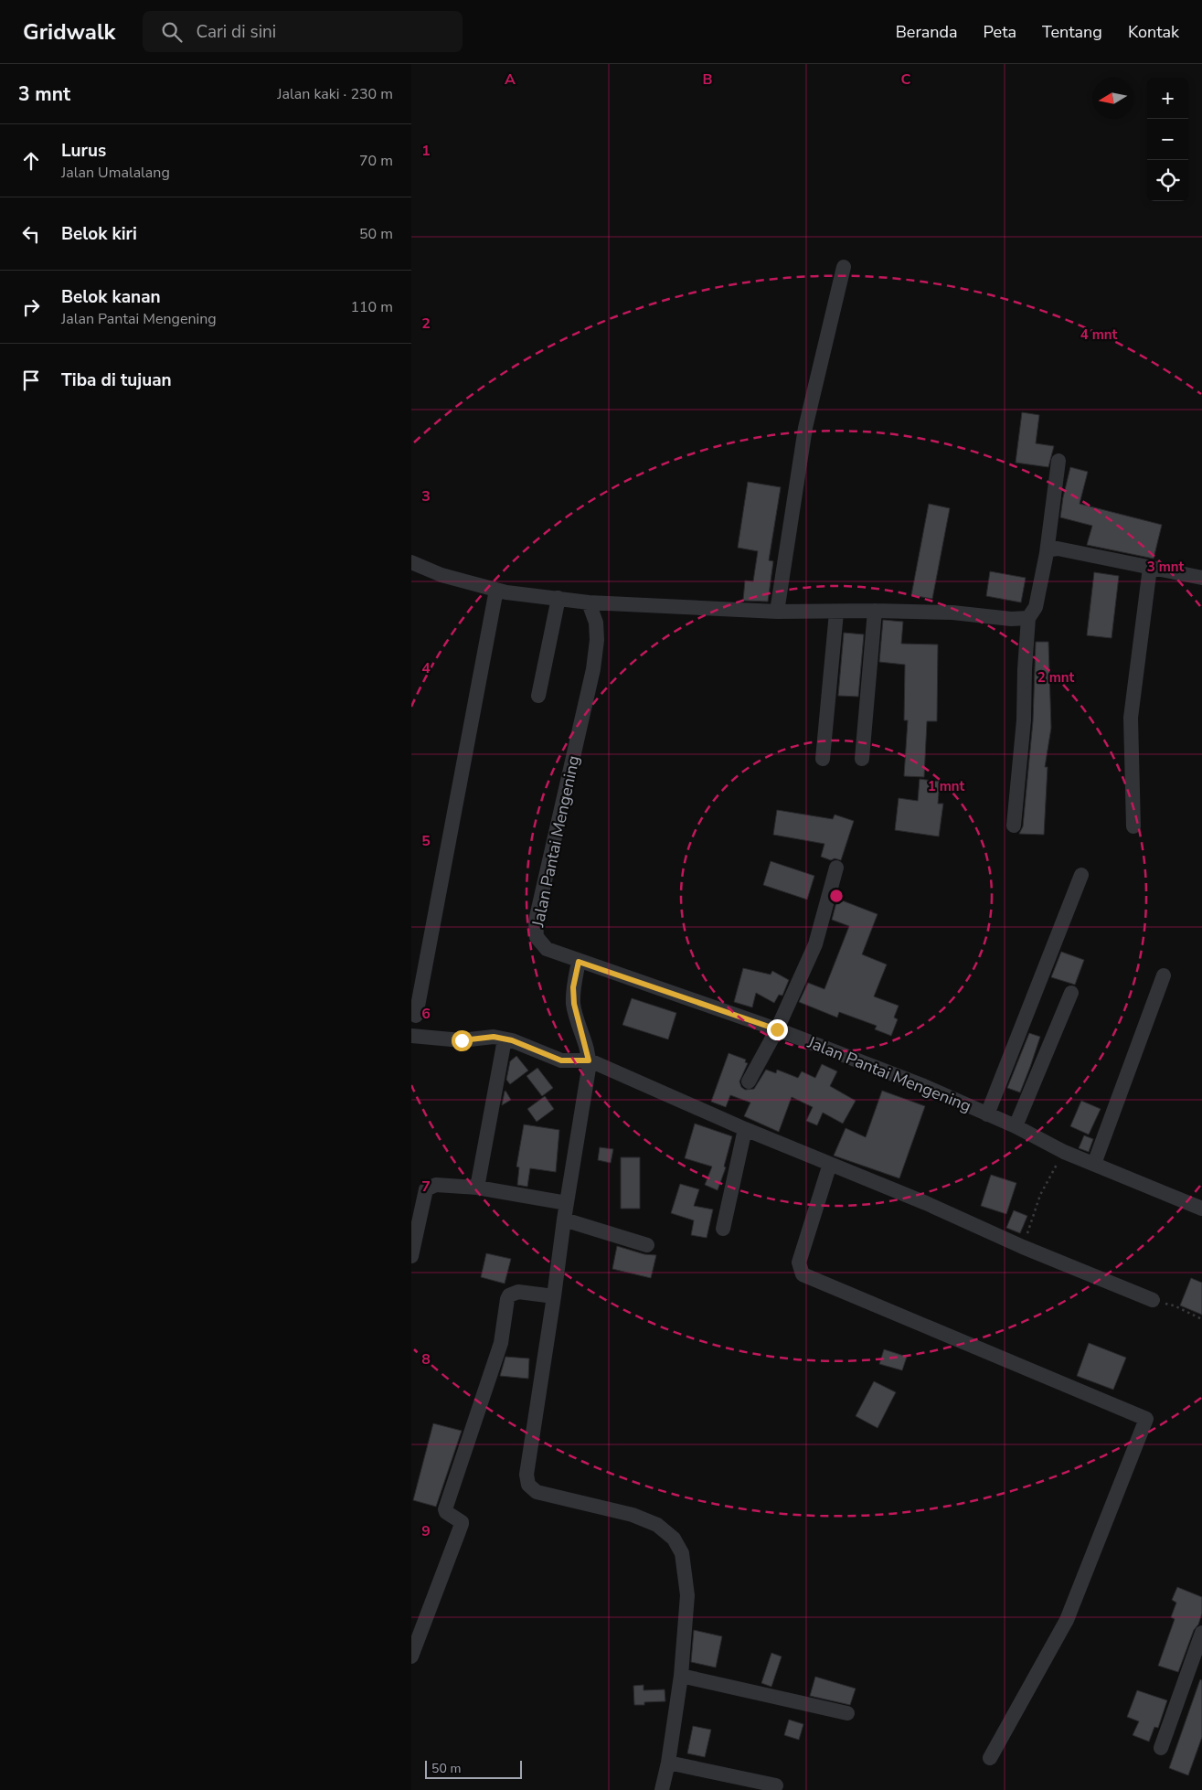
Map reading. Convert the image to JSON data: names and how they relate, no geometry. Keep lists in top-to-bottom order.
{
  "streets": {
    "street": ["Jalan Pantai Mengening"]
  },
  "scale_bar": "50 m",
  "north": "left",
  "page": {
    "header": "Gridwalk",
    "search": "Cari di sini",
    "nav": [
      "Beranda",
      "Peta",
      "Tentang",
      "Kontak"
    ],
    "heading": ["3 mnt", "Jalan kaki · 230 m"],
    "map_buttons": ["+", "−"],
    "list": [
      ["Lurus", "Jalan Umalalang", "70 m"],
      ["Belok kiri", "50 m"],
      ["Belok kanan", "Jalan Pantai Mengening", "110 m"],
      "Tiba di tujuan"
    ],
    "scale": "50 m"
  },
  "grid": {
    "columns": ["A", "B", "C"],
    "rows": [
      "1",
      "2",
      "3",
      "4",
      "5",
      "6",
      "7",
      "8",
      "9"
    ]
  },
  "rings": [
    "4 mnt",
    "3 mnt",
    "2 mnt",
    "1 mnt"
  ]
}
